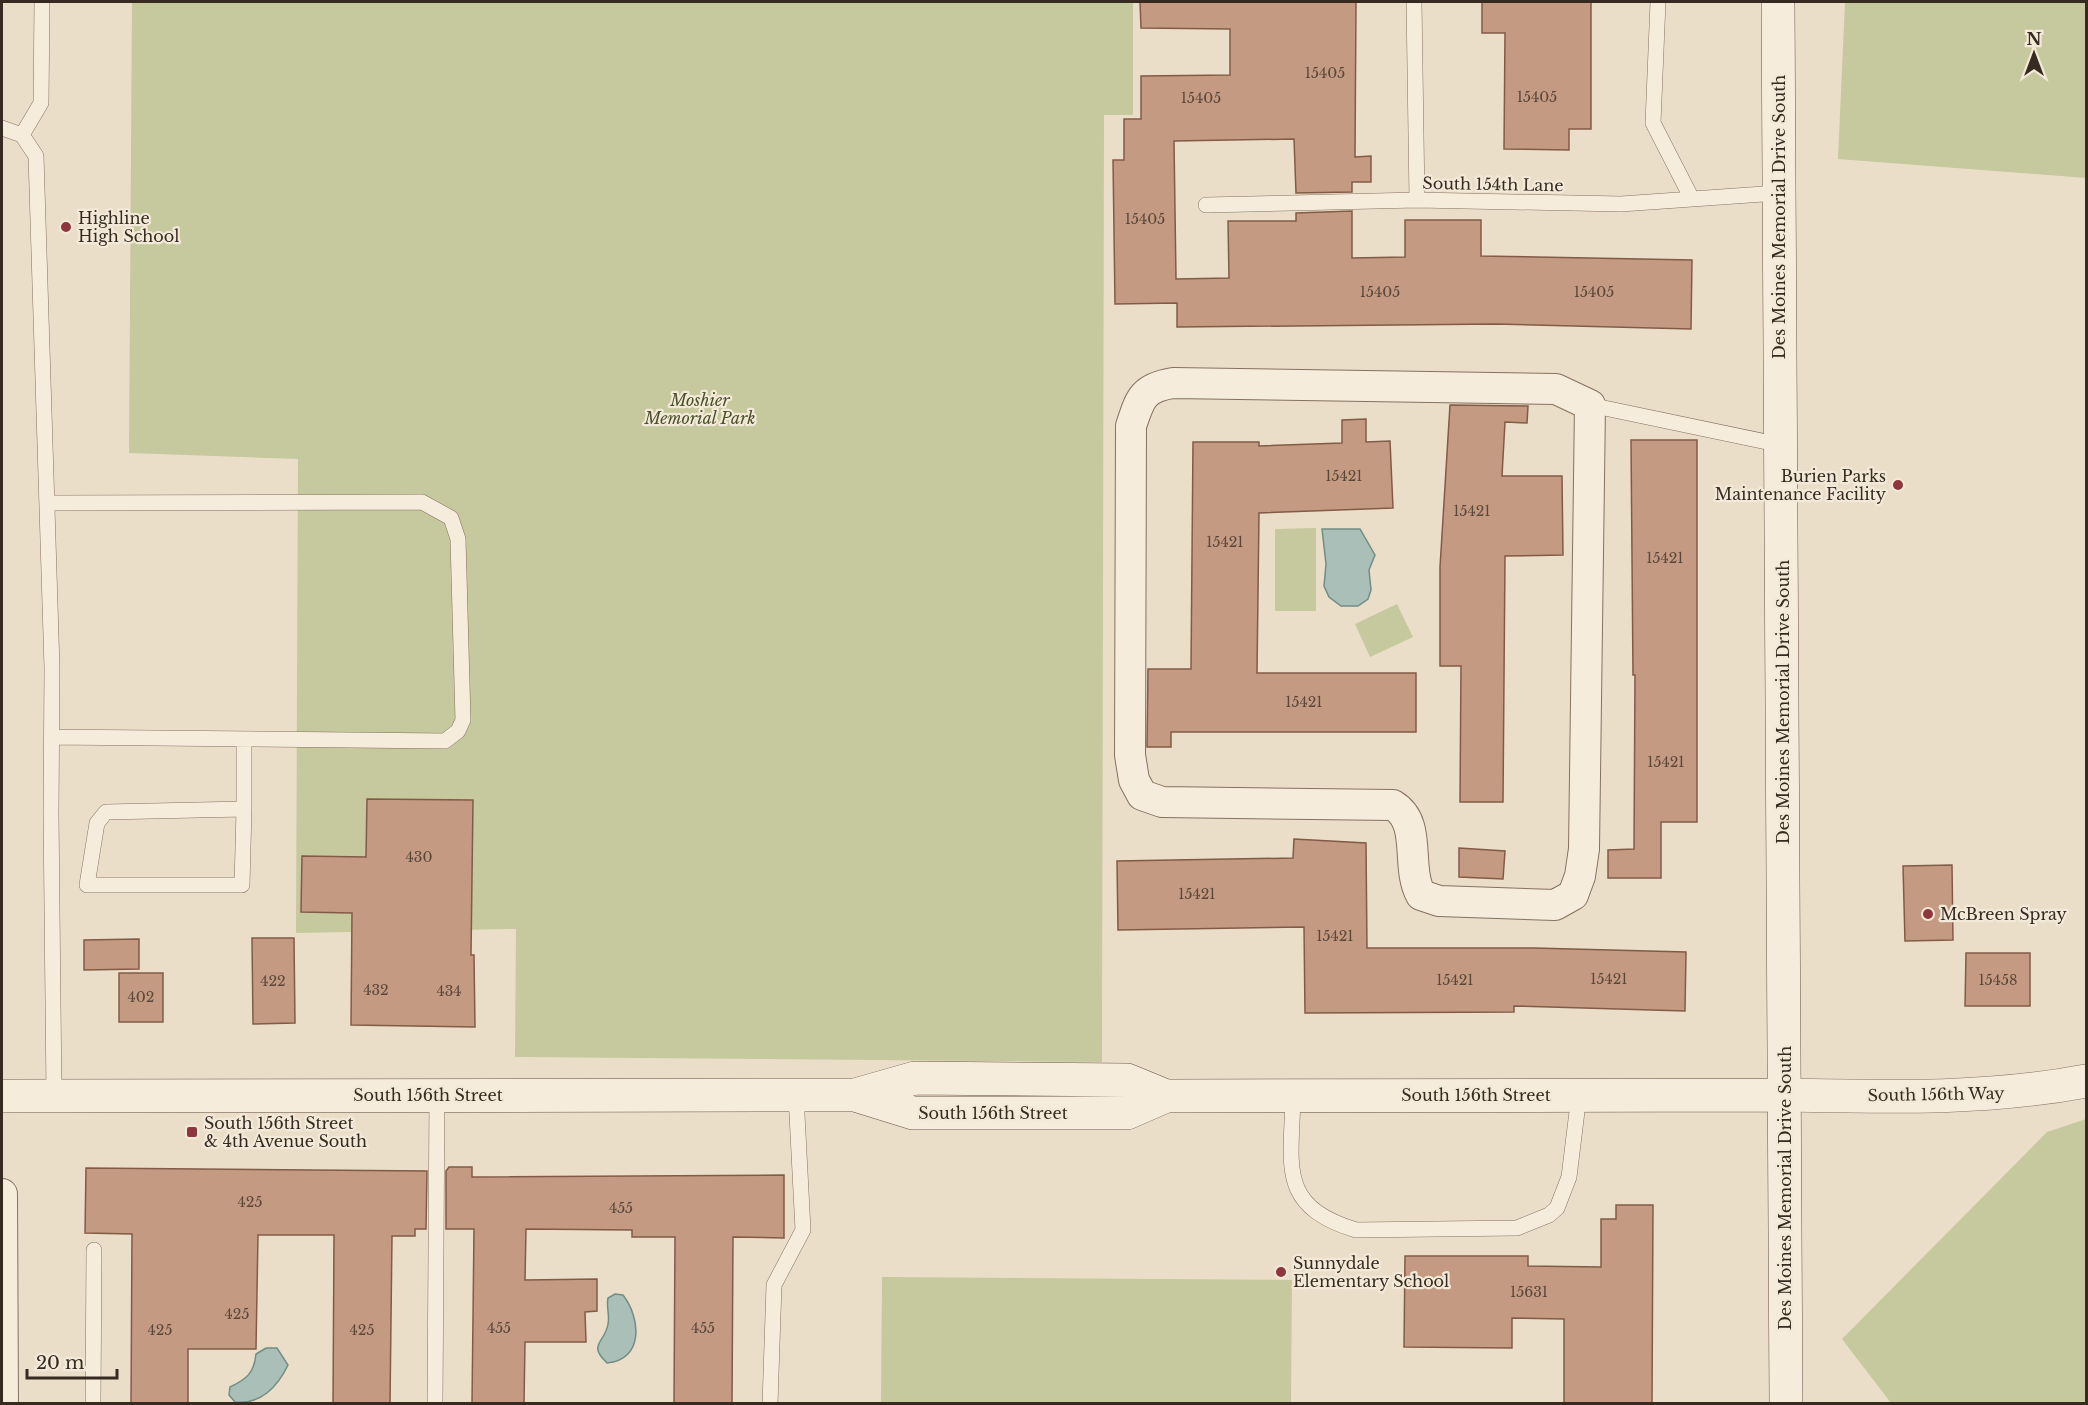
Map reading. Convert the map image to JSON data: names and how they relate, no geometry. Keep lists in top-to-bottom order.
{
  "streets": {
    "main road": ["Des Moines Memorial Drive South", "South 156th Way", "South 156th Street"],
    "lane": ["South 154th Lane"]
  },
  "crossings": [
    ["South 154th Lane", "Des Moines Memorial Drive South"],
    ["Des Moines Memorial Drive South", "South 156th Way"],
    ["Des Moines Memorial Drive South", "South 156th Street"],
    ["South 156th Way", "South 156th Street"]
  ],
  "parks": ["Moshier Memorial Park"],
  "places": {
    "other": [
      "Highline High School",
      "Burien Parks Maintenance Facility",
      "McBreen Spray",
      "Sunnydale Elementary School"
    ],
    "transit": ["South 156th Street & 4th Avenue South"]
  },
  "house_numbers": [
    "15405",
    "15405",
    "15405",
    "15405",
    "15405",
    "15405",
    "15421",
    "15421",
    "15421",
    "15421",
    "15421",
    "15421",
    "430",
    "15421",
    "15421",
    "15421",
    "15421",
    "15458",
    "422",
    "432",
    "434",
    "402",
    "425",
    "455",
    "15631",
    "425",
    "455",
    "455",
    "425",
    "425"
  ],
  "scale_bar": "20 m",
  "north": "top"
}
